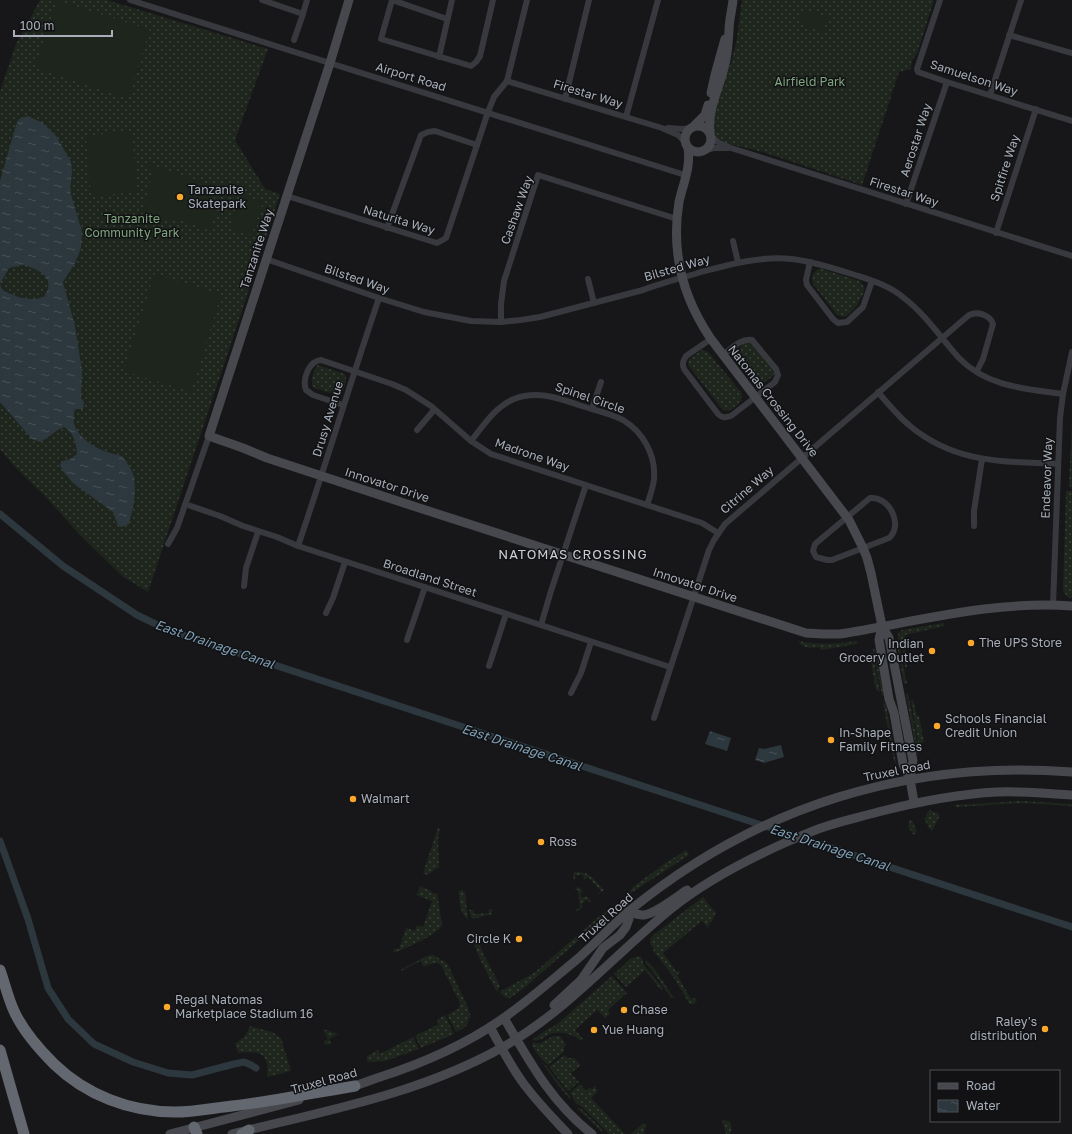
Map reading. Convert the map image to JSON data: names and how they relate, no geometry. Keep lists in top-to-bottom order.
{
  "streets": {
    "street": [
      "Airport Road",
      "Samuelson Way",
      "Firestar Way",
      "Aerostar Way",
      "Spitfire Way",
      "Cashaw Way",
      "Naturita Way",
      "Tanzanite Way",
      "Bilsted Way",
      "Spinel Circle",
      "Natomas Crossing Drive",
      "Drusy Avenue",
      "Madrone Way",
      "Endeavor Way",
      "Innovator Drive",
      "Citrine Way",
      "Broadland Street",
      "Truxel Road"
    ]
  },
  "crossings": [
    ["Airport Road", "Naturita Way"],
    ["Airport Road", "Tanzanite Way"],
    ["Airport Road", "Natomas Crossing Drive"],
    ["Samuelson Way", "Aerostar Way"],
    ["Samuelson Way", "Spitfire Way"],
    ["Firestar Way", "Aerostar Way"],
    ["Firestar Way", "Spitfire Way"],
    ["Firestar Way", "Naturita Way"],
    ["Firestar Way", "Natomas Crossing Drive"],
    ["Cashaw Way", "Bilsted Way"],
    ["Cashaw Way", "Natomas Crossing Drive"],
    ["Naturita Way", "Tanzanite Way"],
    ["Tanzanite Way", "Bilsted Way"],
    ["Tanzanite Way", "Innovator Drive"],
    ["Tanzanite Way", "Broadland Street"],
    ["Bilsted Way", "Natomas Crossing Drive"],
    ["Bilsted Way", "Drusy Avenue"],
    ["Bilsted Way", "Endeavor Way"],
    ["Bilsted Way", "Citrine Way"],
    ["Spinel Circle", "Madrone Way"],
    ["Natomas Crossing Drive", "Innovator Drive"],
    ["Natomas Crossing Drive", "Citrine Way"],
    ["Natomas Crossing Drive", "Truxel Road"],
    ["Drusy Avenue", "Madrone Way"],
    ["Drusy Avenue", "Innovator Drive"],
    ["Drusy Avenue", "Broadland Street"],
    ["Madrone Way", "Citrine Way"],
    ["Endeavor Way", "Innovator Drive"],
    ["Innovator Drive", "Citrine Way"],
    ["Citrine Way", "Broadland Street"]
  ],
  "districts": ["NATOMAS CROSSING"],
  "water": ["East Drainage Canal"],
  "parks": ["Airfield Park", "Tanzanite Community Park"],
  "places": [
    "Tanzanite Skatepark",
    "The UPS Store",
    "Indian Grocery Outlet",
    "Schools Financial Credit Union",
    "In-Shape Family Fitness",
    "Walmart",
    "Ross",
    "Circle K",
    "Regal Natomas Marketplace Stadium 16",
    "Chase",
    "Raley's distribution",
    "Yue Huang"
  ],
  "legend": ["Road", "Water"],
  "scale_bar": "100 m"
}
